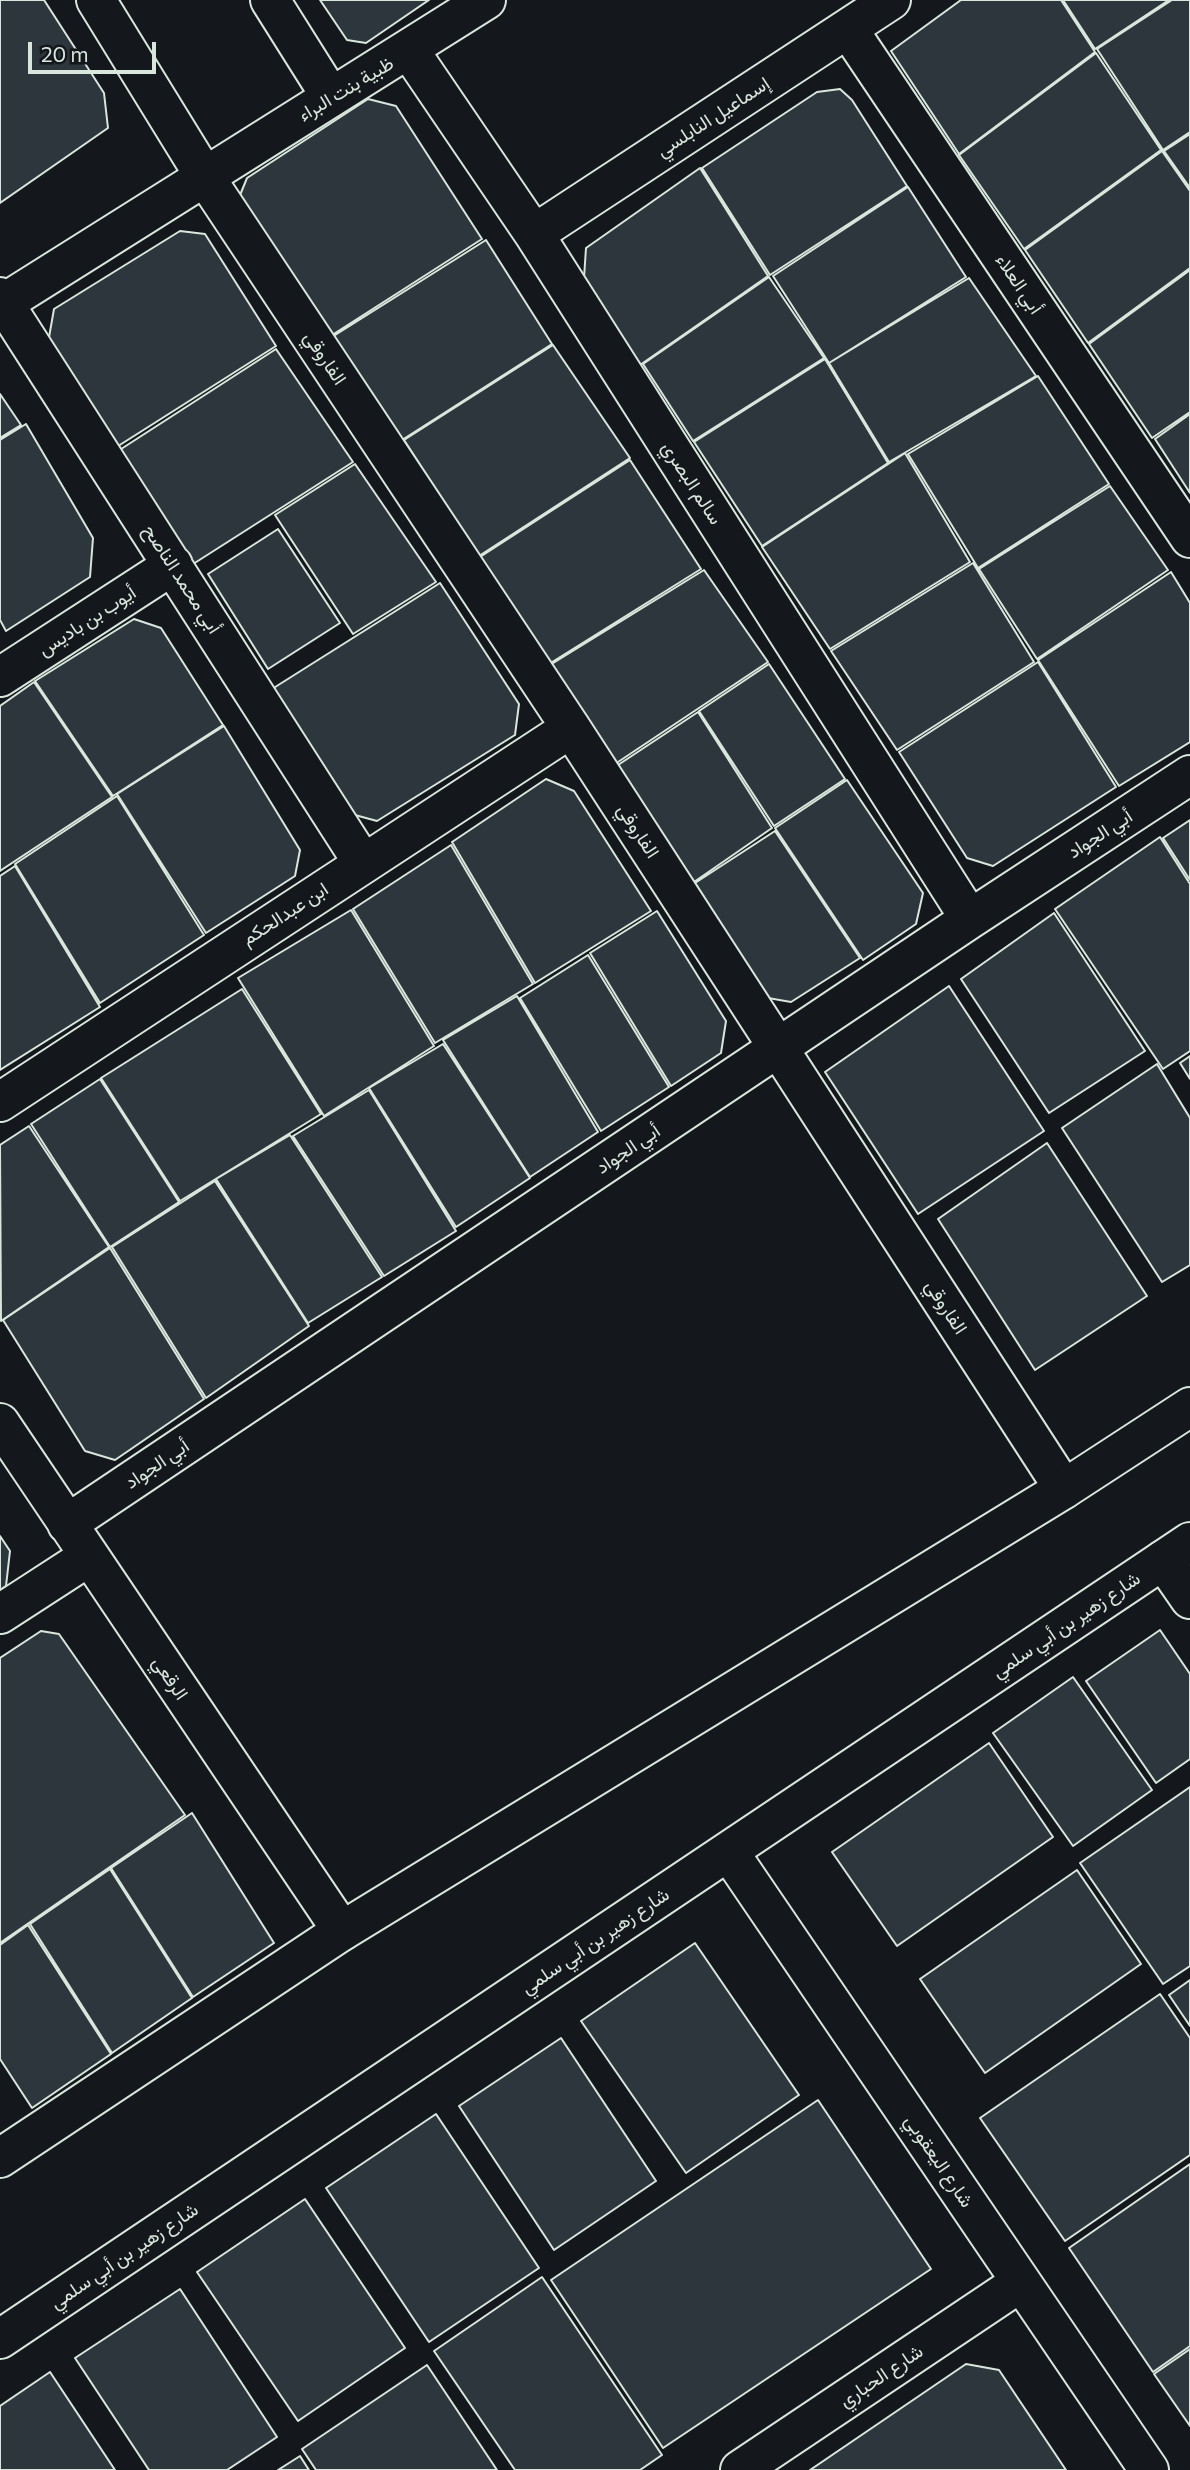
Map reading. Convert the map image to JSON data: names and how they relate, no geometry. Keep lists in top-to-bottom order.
{
  "streets": {
    "street": [
      "ظبية بنت البراء",
      "إسماعيل النابلسي",
      "أبي العلاء",
      "الفاروقي",
      "سالم البصري",
      "أبي محمد الناصح",
      "أيوب بن باديس",
      "أبي الجواد",
      "ابن عبدالحكم",
      "شارع زهير بن أبي سلمي",
      "الرقعي",
      "شارع اليعقوبي",
      "شارع الحباري"
    ]
  },
  "crossings": [
    ["ظبية بنت البراء", "الفاروقي"],
    ["ظبية بنت البراء", "سالم البصري"],
    ["ظبية بنت البراء", "أبي محمد الناصح"],
    ["إسماعيل النابلسي", "أبي العلاء"],
    ["إسماعيل النابلسي", "سالم البصري"],
    ["الفاروقي", "أبي الجواد"],
    ["الفاروقي", "ابن عبدالحكم"],
    ["سالم البصري", "أبي الجواد"],
    ["أبي محمد الناصح", "أيوب بن باديس"],
    ["أبي محمد الناصح", "ابن عبدالحكم"],
    ["أبي الجواد", "الرقعي"],
    ["شارع زهير بن أبي سلمي", "شارع اليعقوبي"],
    ["شارع اليعقوبي", "شارع الحباري"]
  ],
  "scale_bar": "20 m"
}
